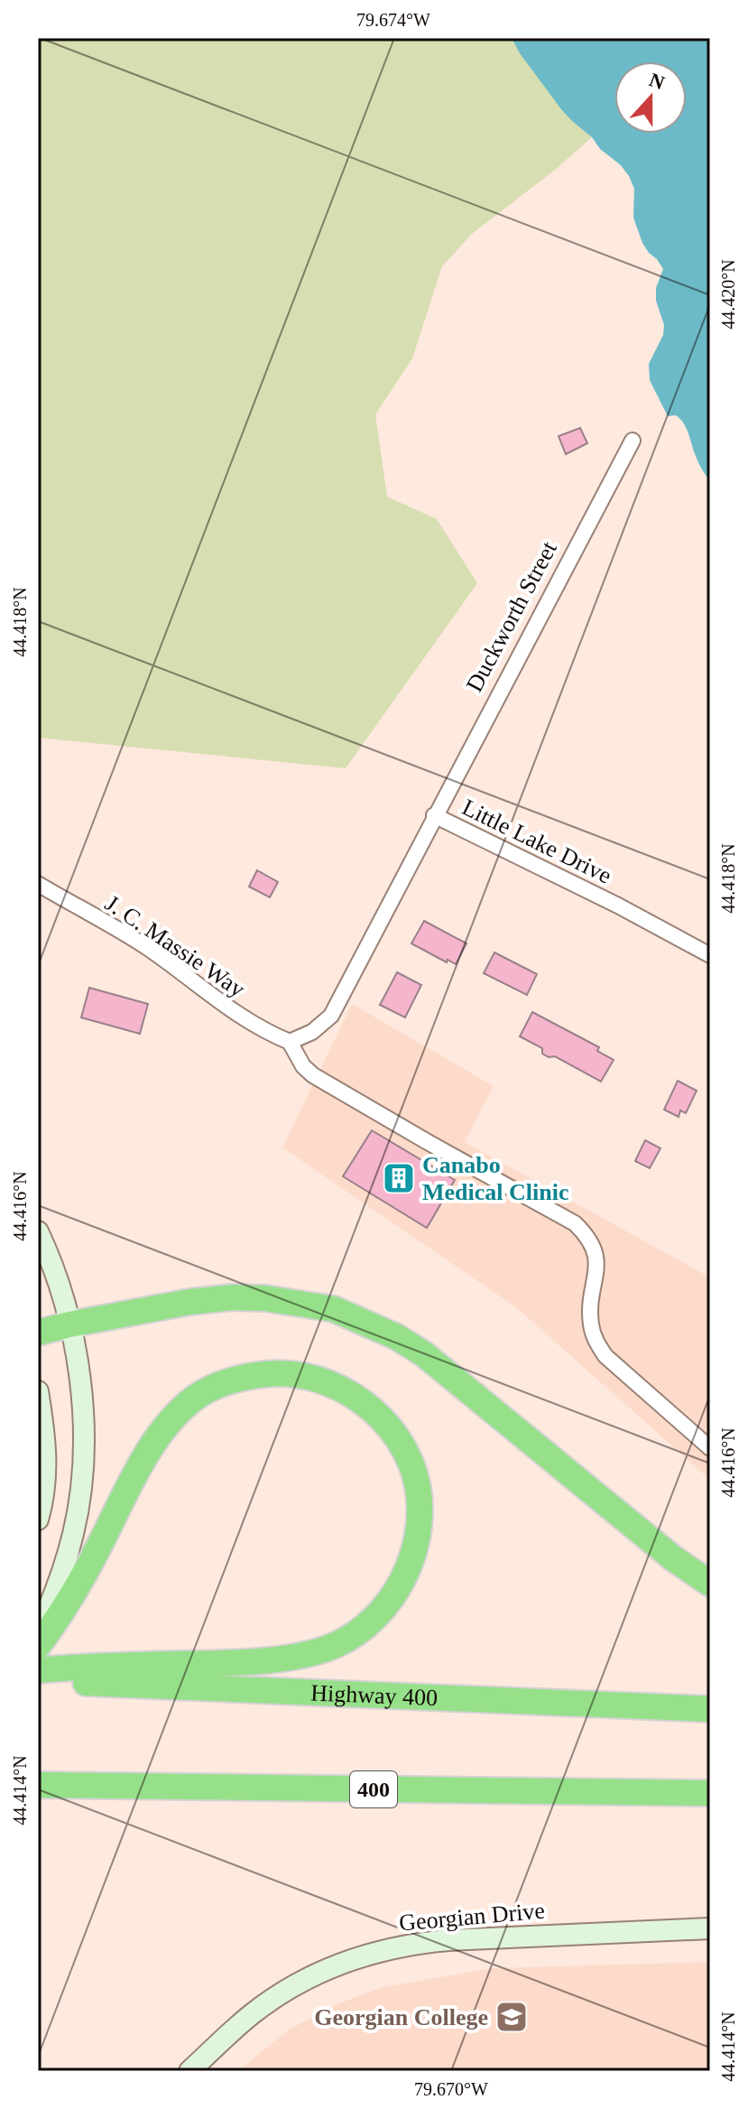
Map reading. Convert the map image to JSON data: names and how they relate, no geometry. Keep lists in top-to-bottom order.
{
  "streets": {
    "highway": ["Highway 400", "400"],
    "main road": ["Georgian Drive"],
    "street": ["Duckworth Street", "Little Lake Drive", "J. C. Massie Way"]
  },
  "crossings": [
    ["Duckworth Street", "Little Lake Drive"],
    ["Little Lake Drive", "J. C. Massie Way"]
  ],
  "places": {
    "building": ["Canabo Medical Clinic"],
    "school or university": ["Georgian College"]
  },
  "north": "top",
  "coordinates": [
    "79.674°W",
    "44.420°N",
    "44.418°N",
    "44.416°N",
    "44.414°N",
    "79.670°W"
  ]
}
